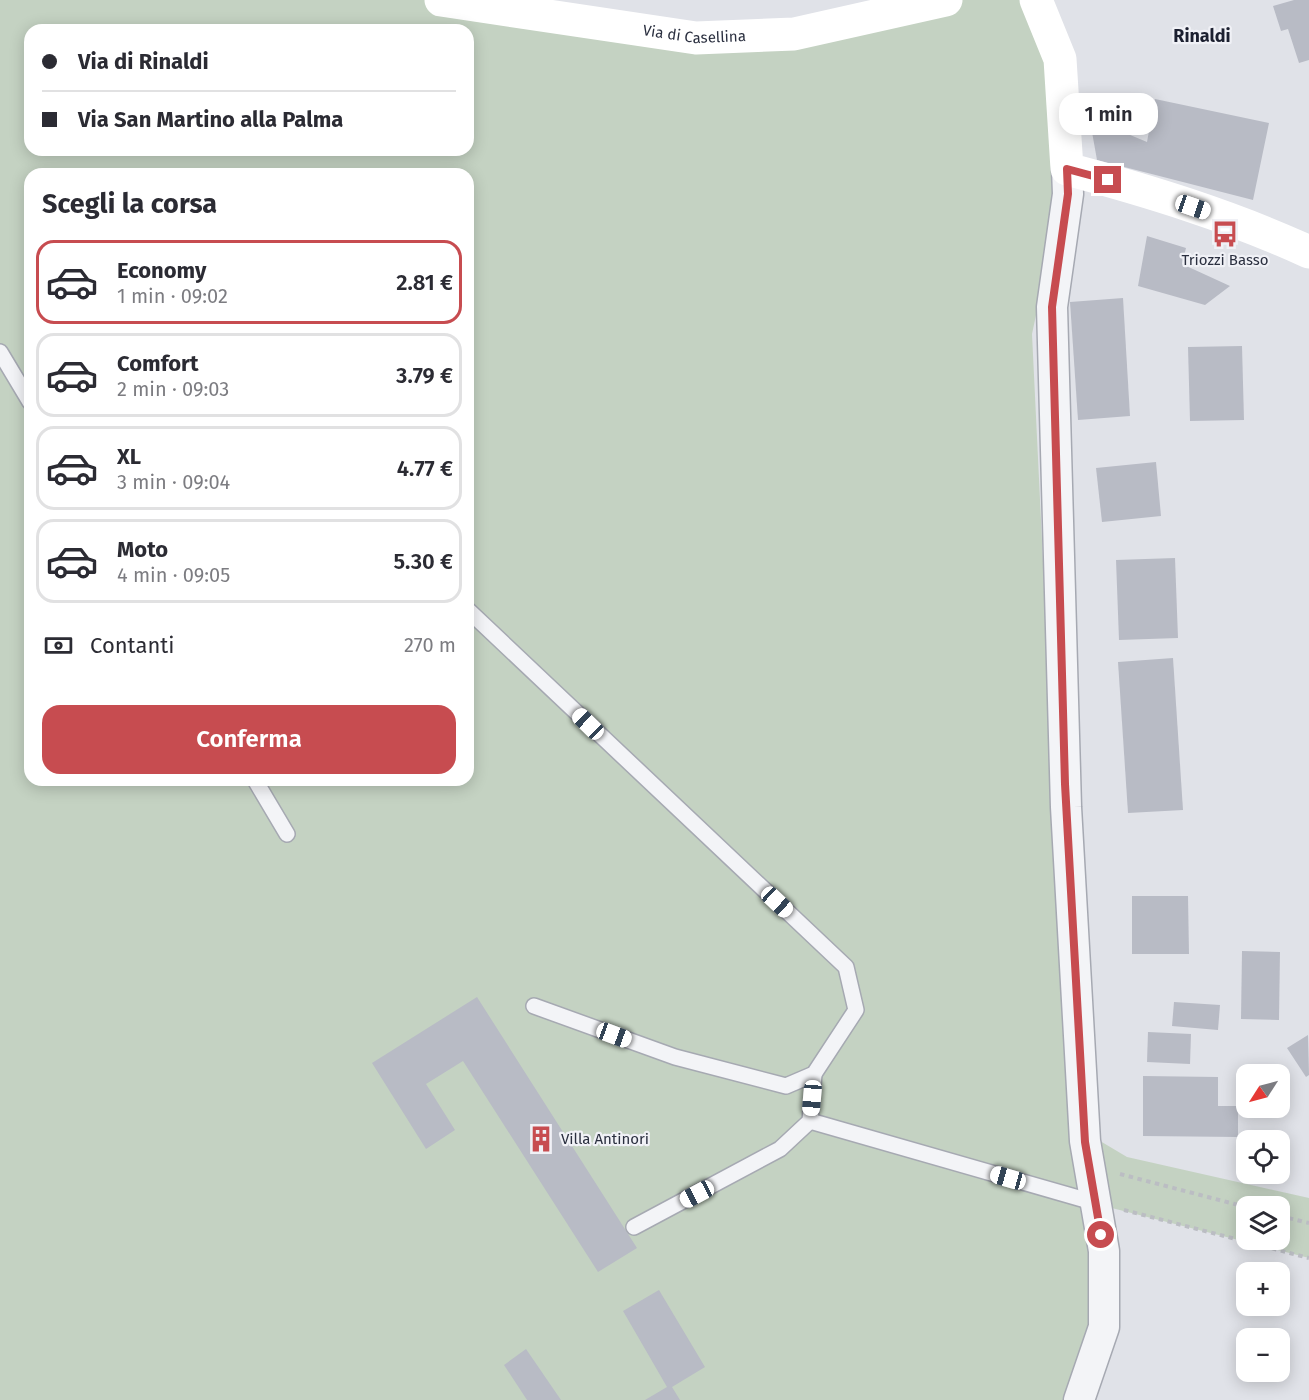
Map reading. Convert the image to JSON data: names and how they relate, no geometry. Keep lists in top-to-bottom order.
{
  "streets": {
    "street": ["Via di Casellina"]
  },
  "districts": ["Rinaldi"],
  "places": {
    "bus stop": ["Triozzi Basso"],
    "building": ["Villa Antinori"]
  },
  "north": "bottom left",
  "page": {
    "banner": ["Via di Rinaldi", "Via San Martino alla Palma"],
    "bubble": "1 min",
    "heading": "Scegli la corsa",
    "list": [
      {
        "name": "Economy",
        "note": "1 min · 09:02",
        "value": "2.81 €"
      },
      {
        "name": "Comfort",
        "note": "2 min · 09:03",
        "value": "3.79 €"
      },
      {
        "name": "XL",
        "note": "3 min · 09:04",
        "value": "4.77 €"
      },
      {
        "name": "Moto",
        "note": "4 min · 09:05",
        "value": "5.30 €"
      }
    ],
    "pay": ["Contanti", "270 m"],
    "buttons": "Conferma",
    "map_buttons": ["+", "−"]
  }
}
